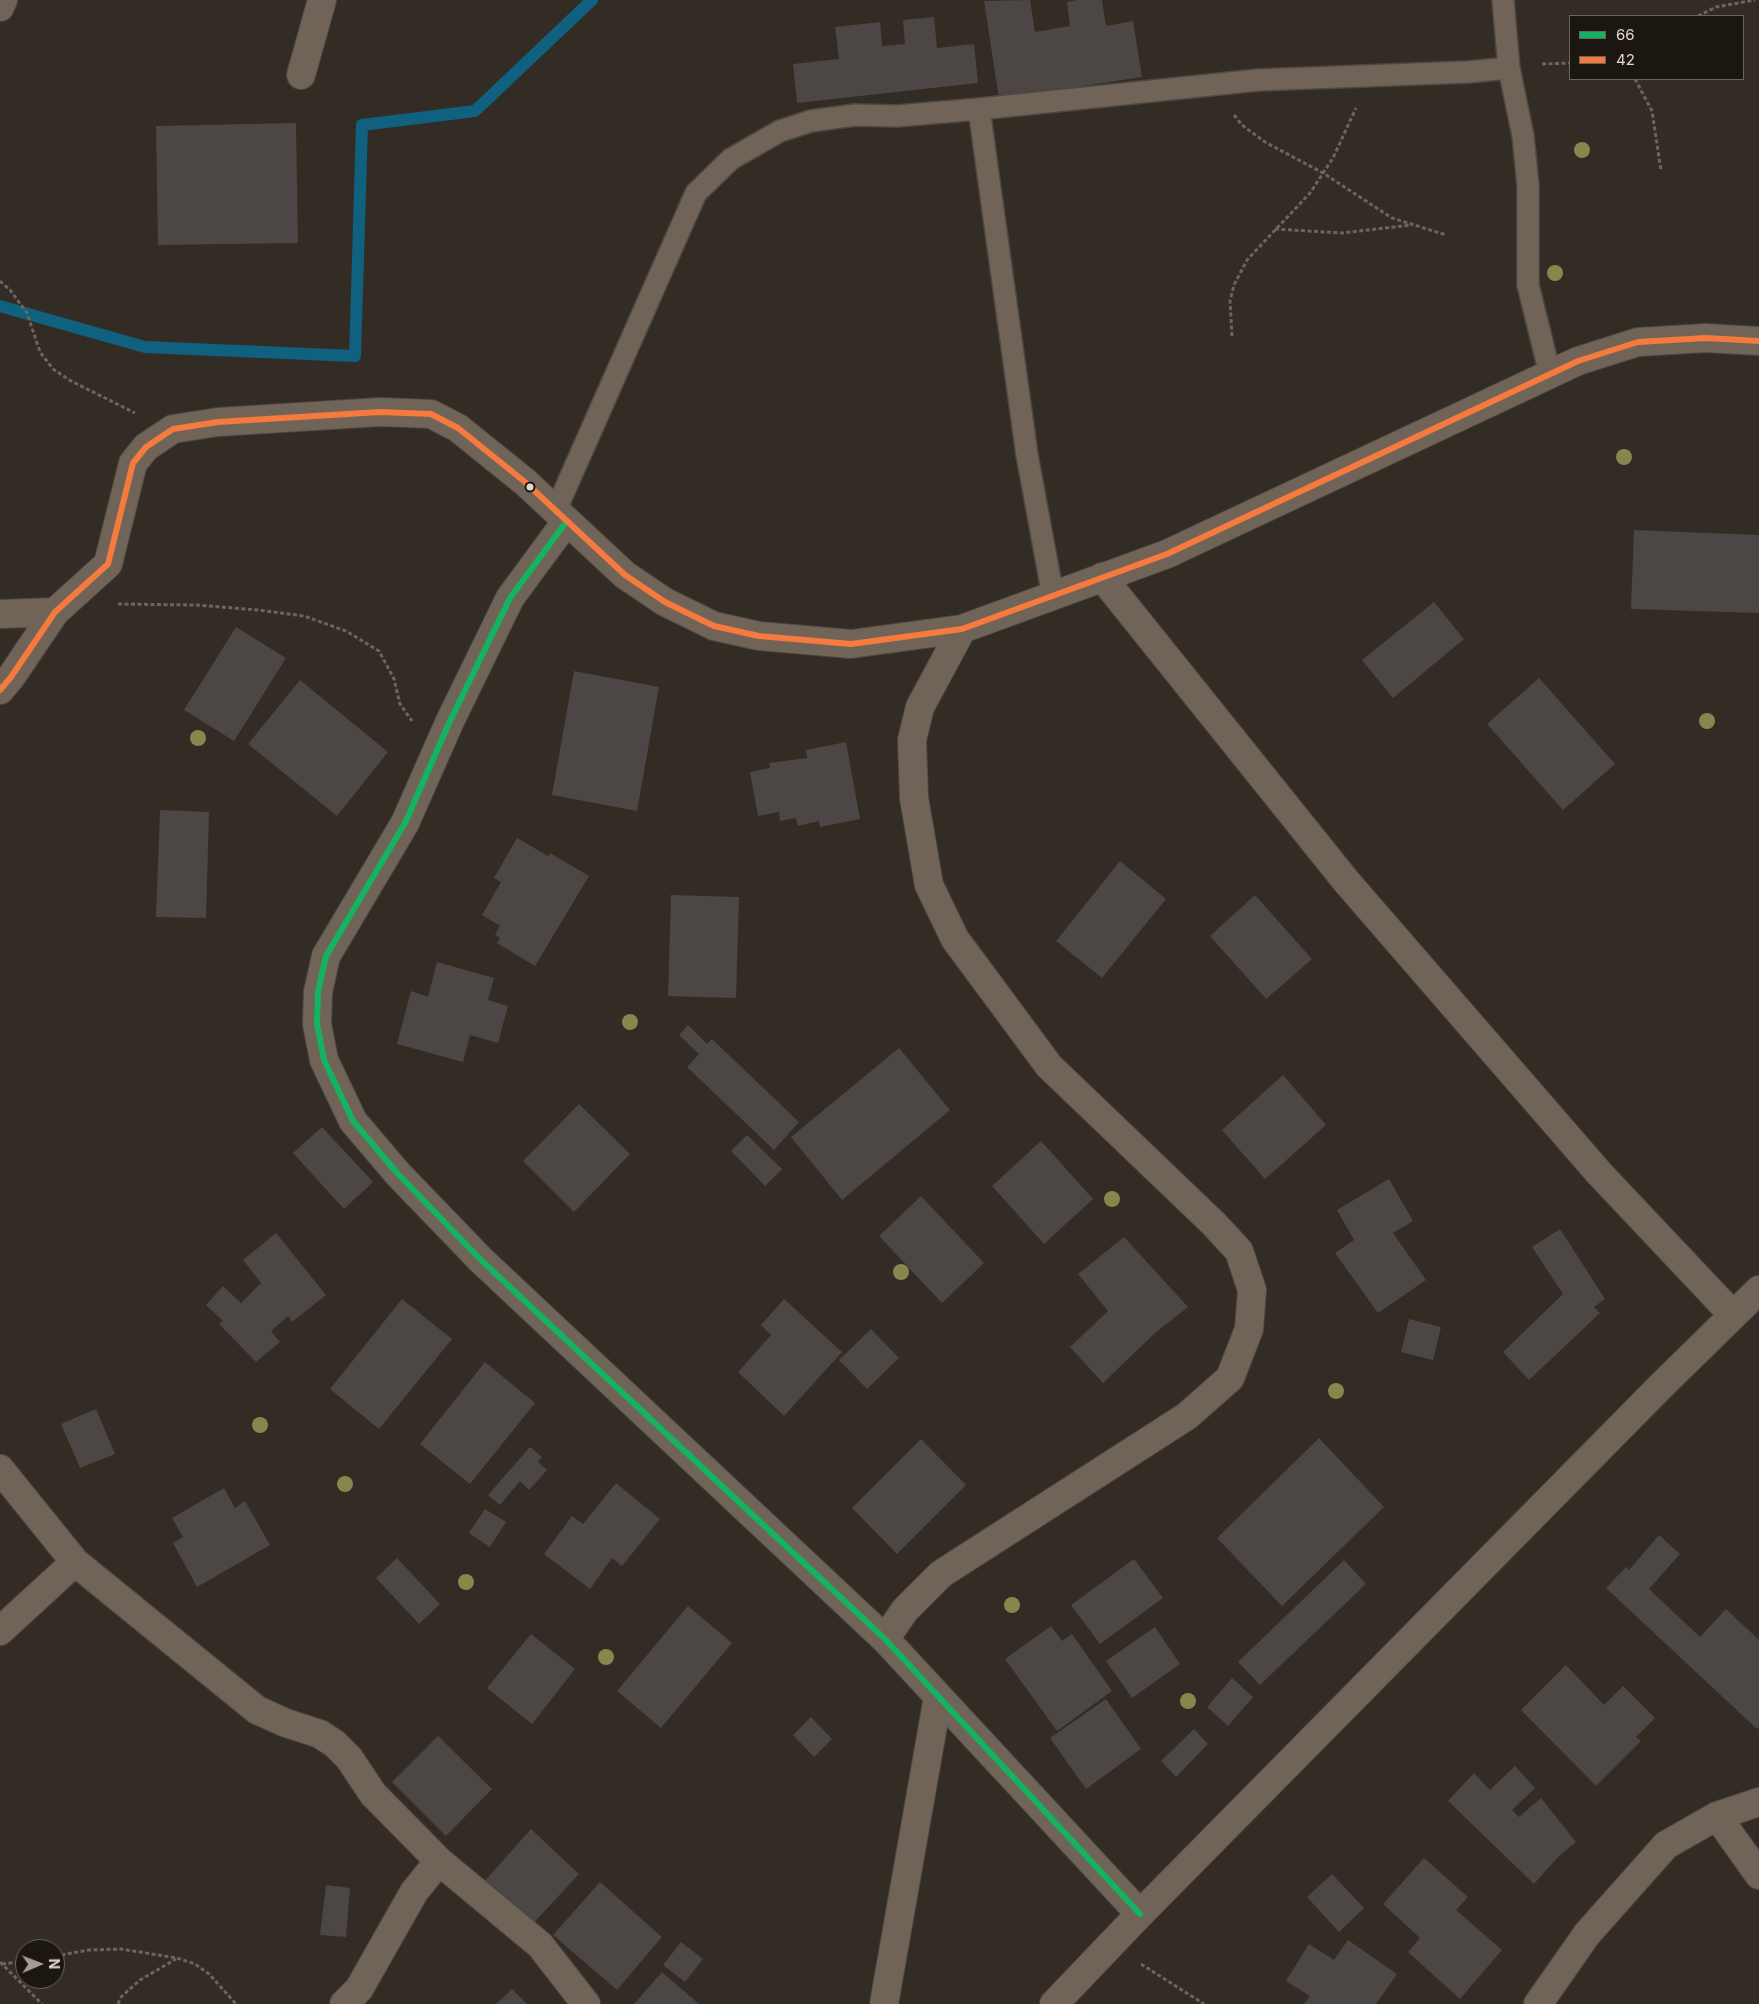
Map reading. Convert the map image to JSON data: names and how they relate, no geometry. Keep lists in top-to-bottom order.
{
  "lines": ["transit line 42", "transit line 66"],
  "legend": ["66", "42"],
  "north": "right"
}
